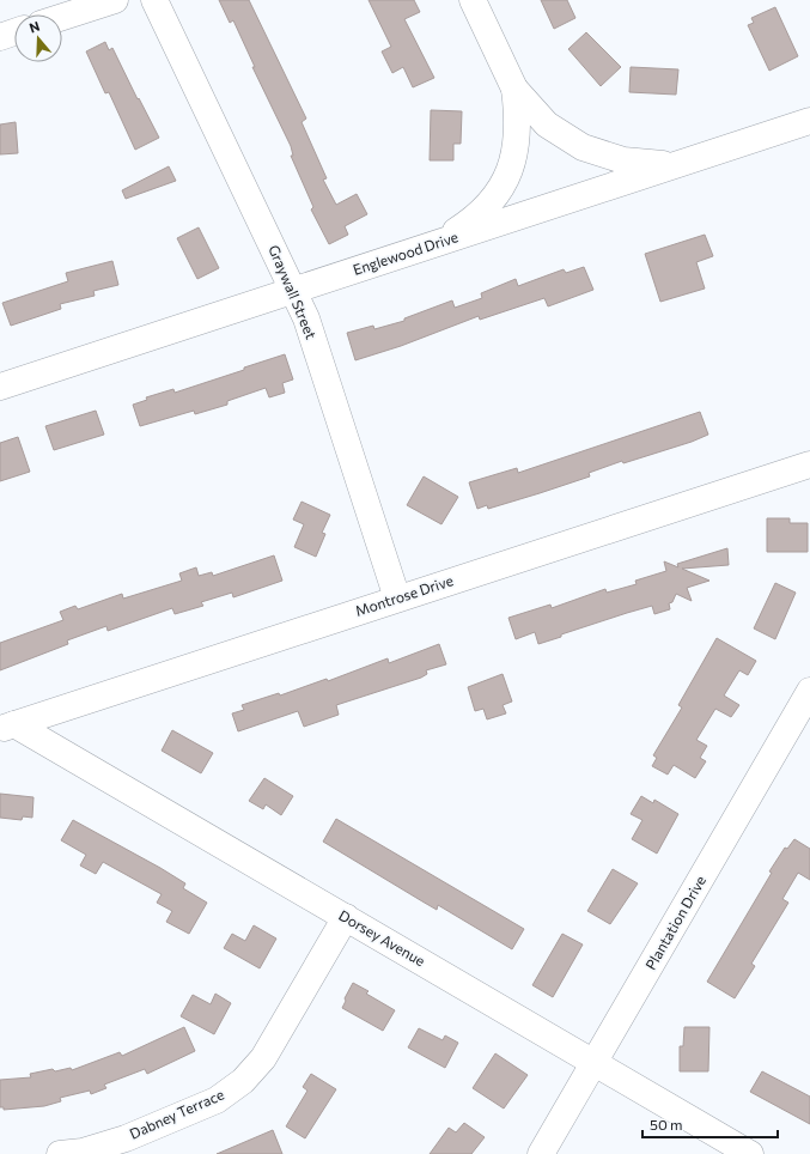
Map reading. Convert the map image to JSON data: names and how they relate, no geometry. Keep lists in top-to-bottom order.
{
  "streets": {
    "street": [
      "Englewood Drive",
      "Graywall Street",
      "Montrose Drive",
      "Plantation Drive",
      "Dorsey Avenue",
      "Dabney Terrace"
    ]
  },
  "crossings": [
    ["Englewood Drive", "Graywall Street"],
    ["Graywall Street", "Montrose Drive"],
    ["Montrose Drive", "Dorsey Avenue"],
    ["Plantation Drive", "Dorsey Avenue"],
    ["Dorsey Avenue", "Dabney Terrace"]
  ],
  "scale_bar": "50 m",
  "north": "top"
}
